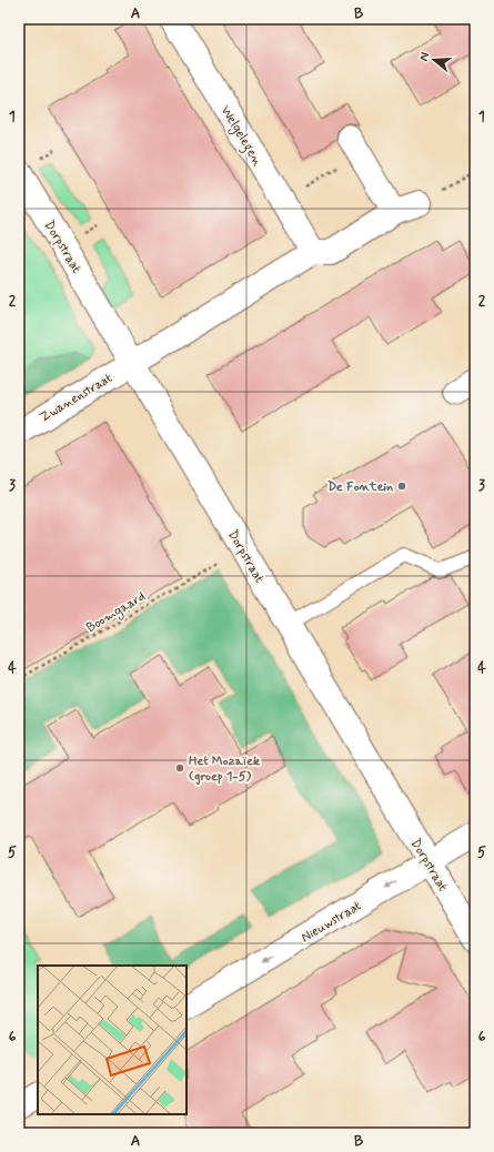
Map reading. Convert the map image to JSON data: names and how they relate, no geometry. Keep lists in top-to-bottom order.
{
  "streets": {
    "street": [
      "Welgelegen",
      "Dorpstraat",
      "Zwanenstraat",
      "Nieuwstraat"
    ],
    "path": ["Boomgaard"]
  },
  "crossings": [
    ["Dorpstraat", "Zwanenstraat"],
    ["Dorpstraat", "Nieuwstraat"]
  ],
  "one_way": ["Nieuwstraat"],
  "places": ["De Fontein", "Het Mozaïek (groep 1-5)"],
  "north": "left",
  "grid": {
    "columns": ["A", "B"],
    "rows": [
      "1",
      "2",
      "3",
      "4",
      "5",
      "6"
    ]
  }
}
